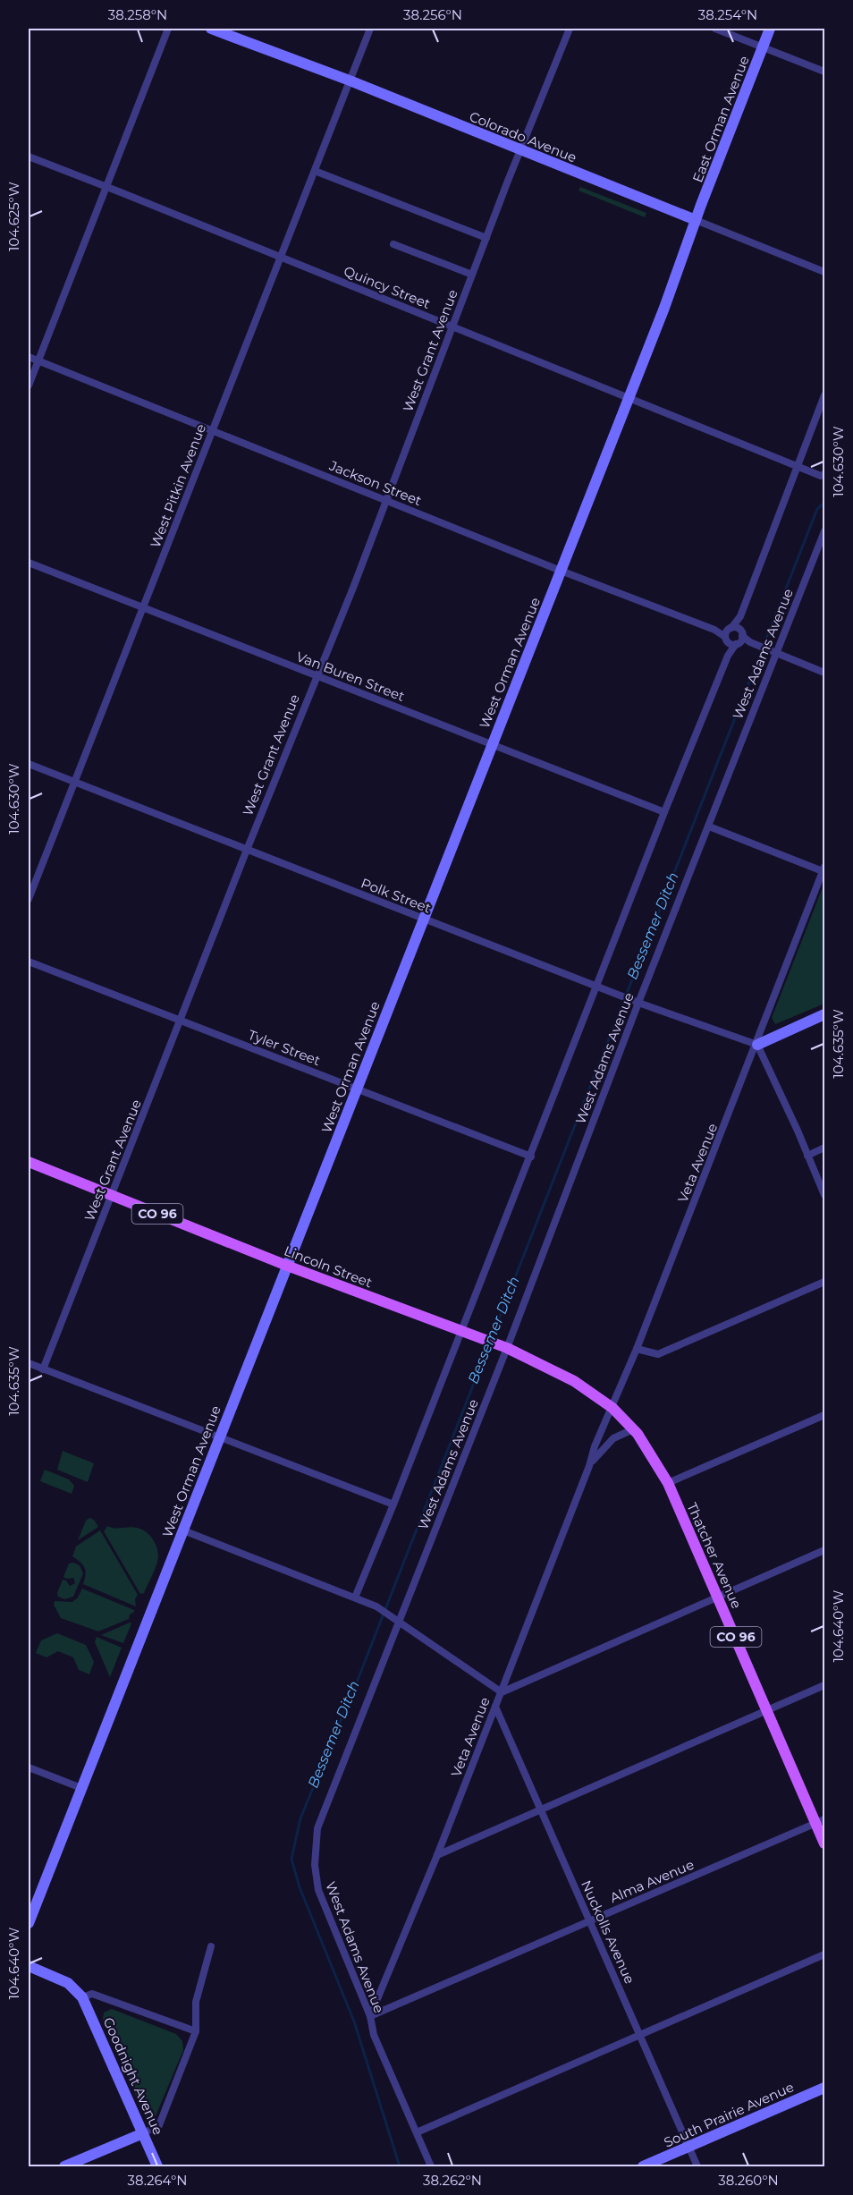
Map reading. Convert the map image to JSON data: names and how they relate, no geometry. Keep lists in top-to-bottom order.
{
  "streets": {
    "main road": ["CO 96", "Lincoln Street", "Thatcher Avenue"],
    "street": [
      "East Orman Avenue",
      "Colorado Avenue",
      "Quincy Street",
      "West Grant Avenue",
      "Jackson Street",
      "West Pitkin Avenue",
      "West Adams Avenue",
      "West Orman Avenue",
      "Van Buren Street",
      "Polk Street",
      "Tyler Street",
      "Veta Avenue",
      "Alma Avenue",
      "Nuckolls Avenue",
      "Goodnight Avenue",
      "South Prairie Avenue"
    ]
  },
  "crossings": [
    ["East Orman Avenue", "Colorado Avenue"],
    ["East Orman Avenue", "West Orman Avenue"],
    ["Colorado Avenue", "West Grant Avenue"],
    ["Colorado Avenue", "West Pitkin Avenue"],
    ["Colorado Avenue", "West Orman Avenue"],
    ["Quincy Street", "West Grant Avenue"],
    ["Quincy Street", "West Pitkin Avenue"],
    ["Quincy Street", "West Orman Avenue"],
    ["West Grant Avenue", "Jackson Street"],
    ["West Grant Avenue", "Van Buren Street"],
    ["West Grant Avenue", "Polk Street"],
    ["West Grant Avenue", "Tyler Street"],
    ["West Grant Avenue", "Lincoln Street"],
    ["Jackson Street", "West Pitkin Avenue"],
    ["Jackson Street", "West Adams Avenue"],
    ["Jackson Street", "West Orman Avenue"],
    ["West Pitkin Avenue", "Van Buren Street"],
    ["West Pitkin Avenue", "Polk Street"],
    ["West Adams Avenue", "Polk Street"],
    ["West Adams Avenue", "Veta Avenue"],
    ["West Adams Avenue", "Lincoln Street"],
    ["West Adams Avenue", "Alma Avenue"],
    ["West Orman Avenue", "Van Buren Street"],
    ["West Orman Avenue", "Polk Street"],
    ["West Orman Avenue", "Tyler Street"],
    ["West Orman Avenue", "Lincoln Street"],
    ["Polk Street", "Veta Avenue"],
    ["Veta Avenue", "Lincoln Street"],
    ["Veta Avenue", "Thatcher Avenue"],
    ["Veta Avenue", "Alma Avenue"],
    ["Veta Avenue", "Nuckolls Avenue"],
    ["Lincoln Street", "Thatcher Avenue"],
    ["Thatcher Avenue", "Alma Avenue"],
    ["Alma Avenue", "Nuckolls Avenue"],
    ["Nuckolls Avenue", "South Prairie Avenue"]
  ],
  "water": ["Bessemer Ditch"],
  "coordinates": [
    "38.258°N",
    "38.256°N",
    "38.254°N",
    "104.625°W",
    "104.630°W",
    "104.635°W",
    "104.640°W",
    "38.264°N",
    "38.262°N",
    "38.260°N"
  ]
}
